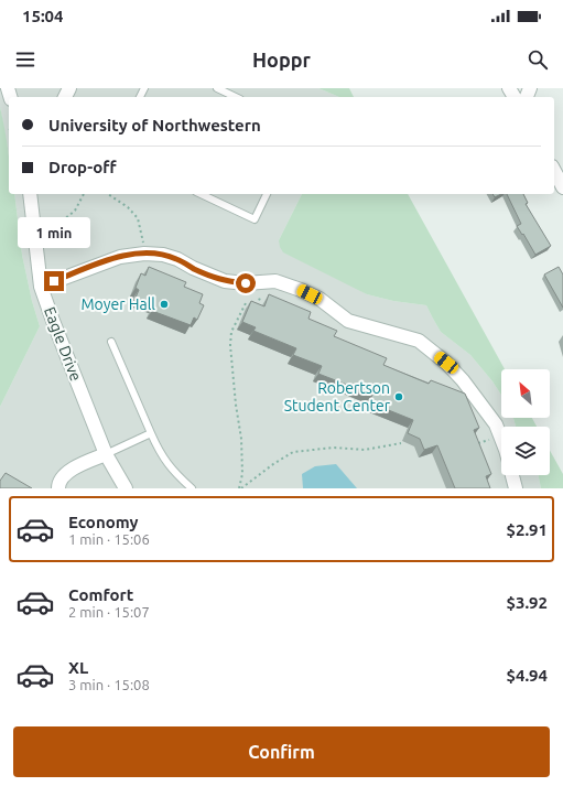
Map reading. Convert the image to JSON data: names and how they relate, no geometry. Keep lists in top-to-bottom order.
{
  "streets": {
    "street": ["Eagle Drive"]
  },
  "places": ["Moyer Hall", "Robertson Student Center"],
  "north": "top left",
  "page": {
    "status": "15:04",
    "header": "Hoppr",
    "banner": ["University of Northwestern", "Drop-off"],
    "bubble": "1 min",
    "list": [
      {
        "name": "Economy",
        "note": "1 min · 15:06",
        "value": "$2.91"
      },
      {
        "name": "Comfort",
        "note": "2 min · 15:07",
        "value": "$3.92"
      },
      {
        "name": "XL",
        "note": "3 min · 15:08",
        "value": "$4.94"
      }
    ],
    "buttons": "Confirm"
  }
}
